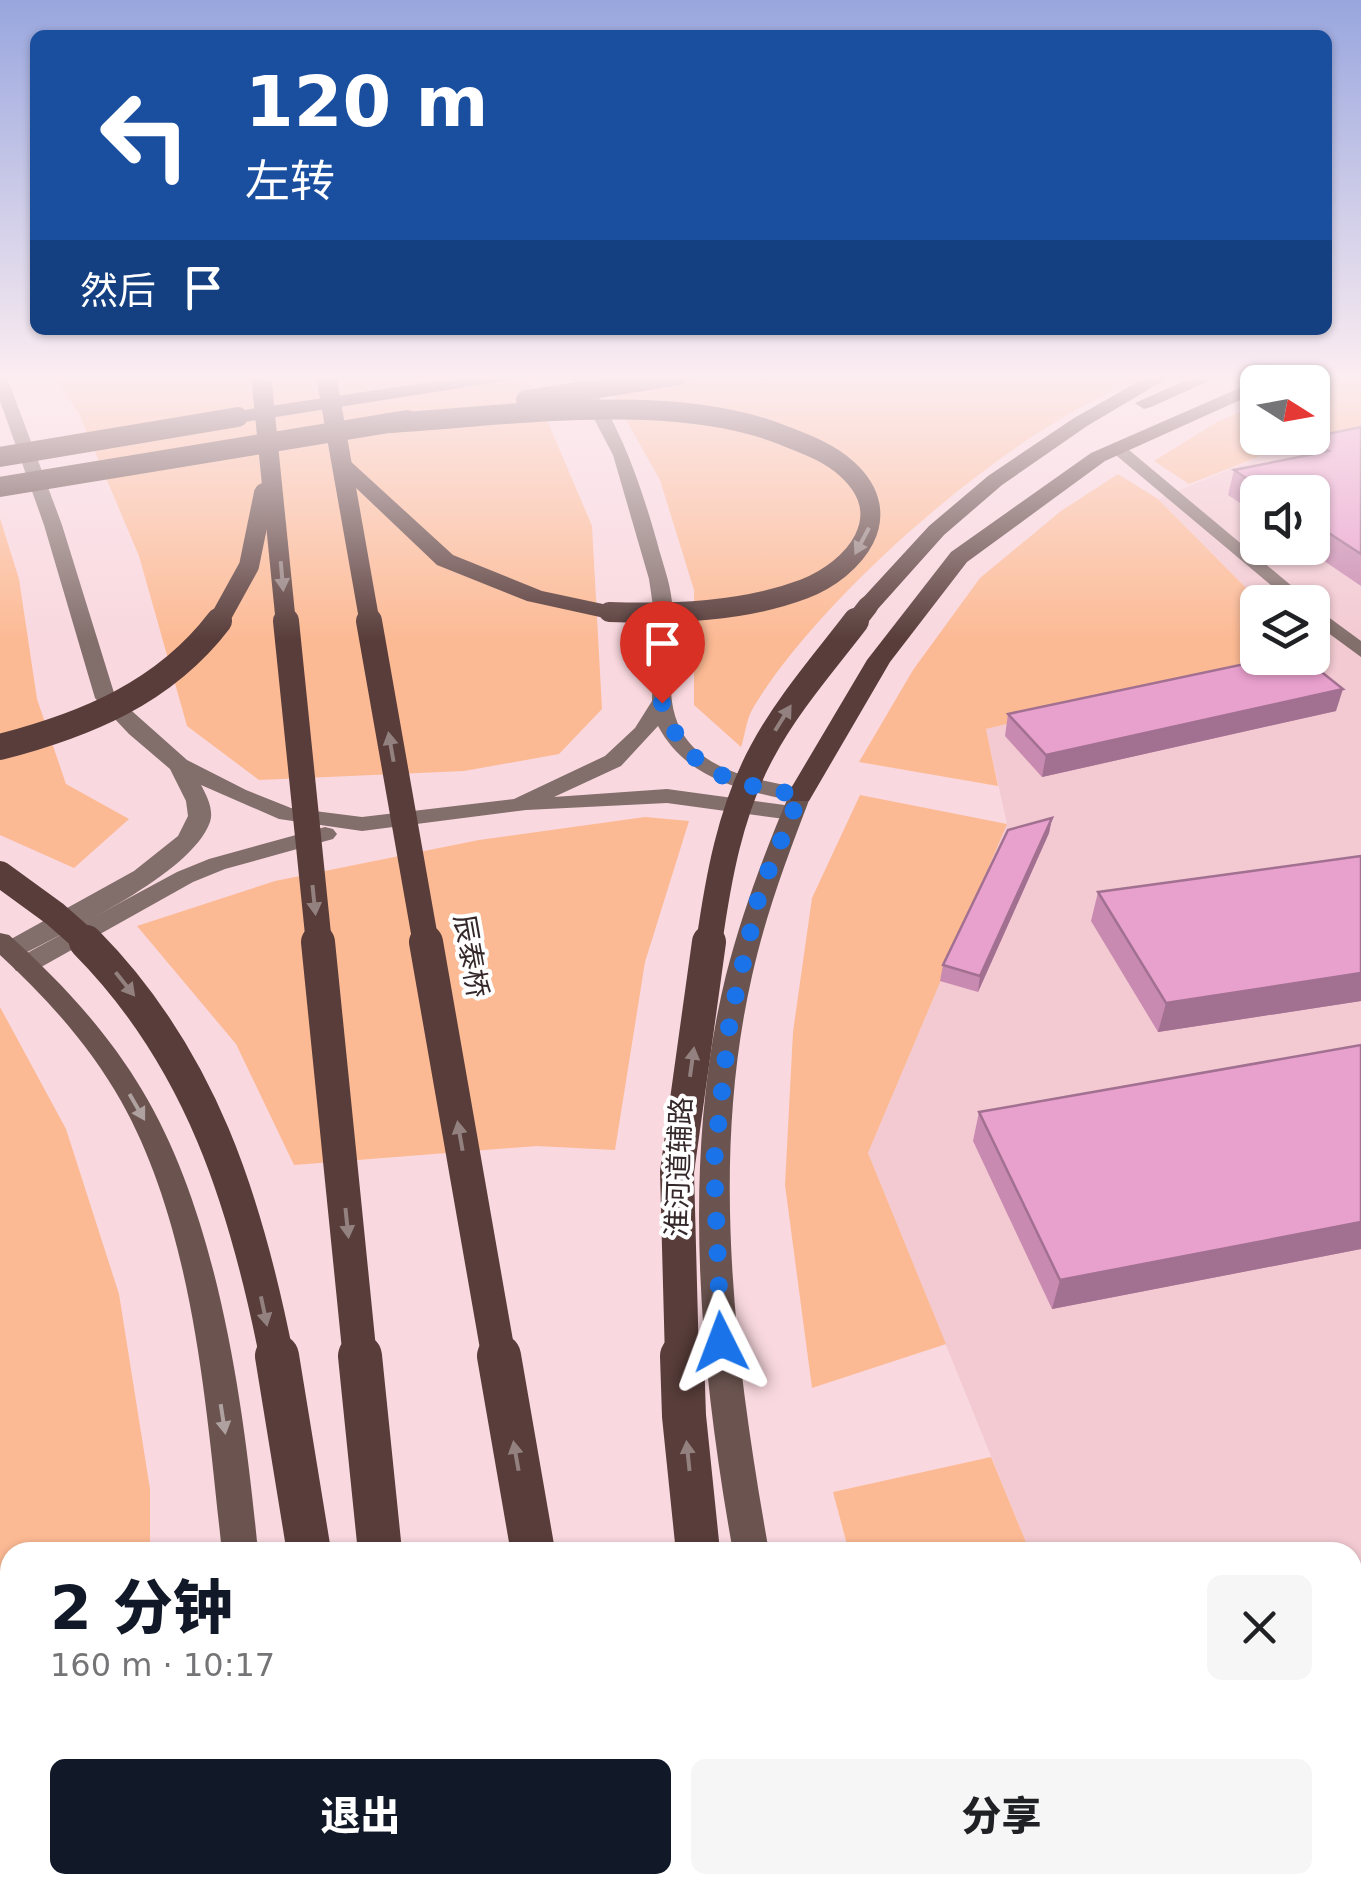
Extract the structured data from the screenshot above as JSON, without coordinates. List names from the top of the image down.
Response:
{
  "streets": {
    "highway": ["辰泰桥"],
    "main road": ["淮河道辅路"]
  },
  "north": "right",
  "page": {
    "turn": ["120 m", "左转"],
    "then": "然后",
    "heading": ["2 分钟", "160 m · 10:17"],
    "buttons": ["退出", "分享"]
  }
}
